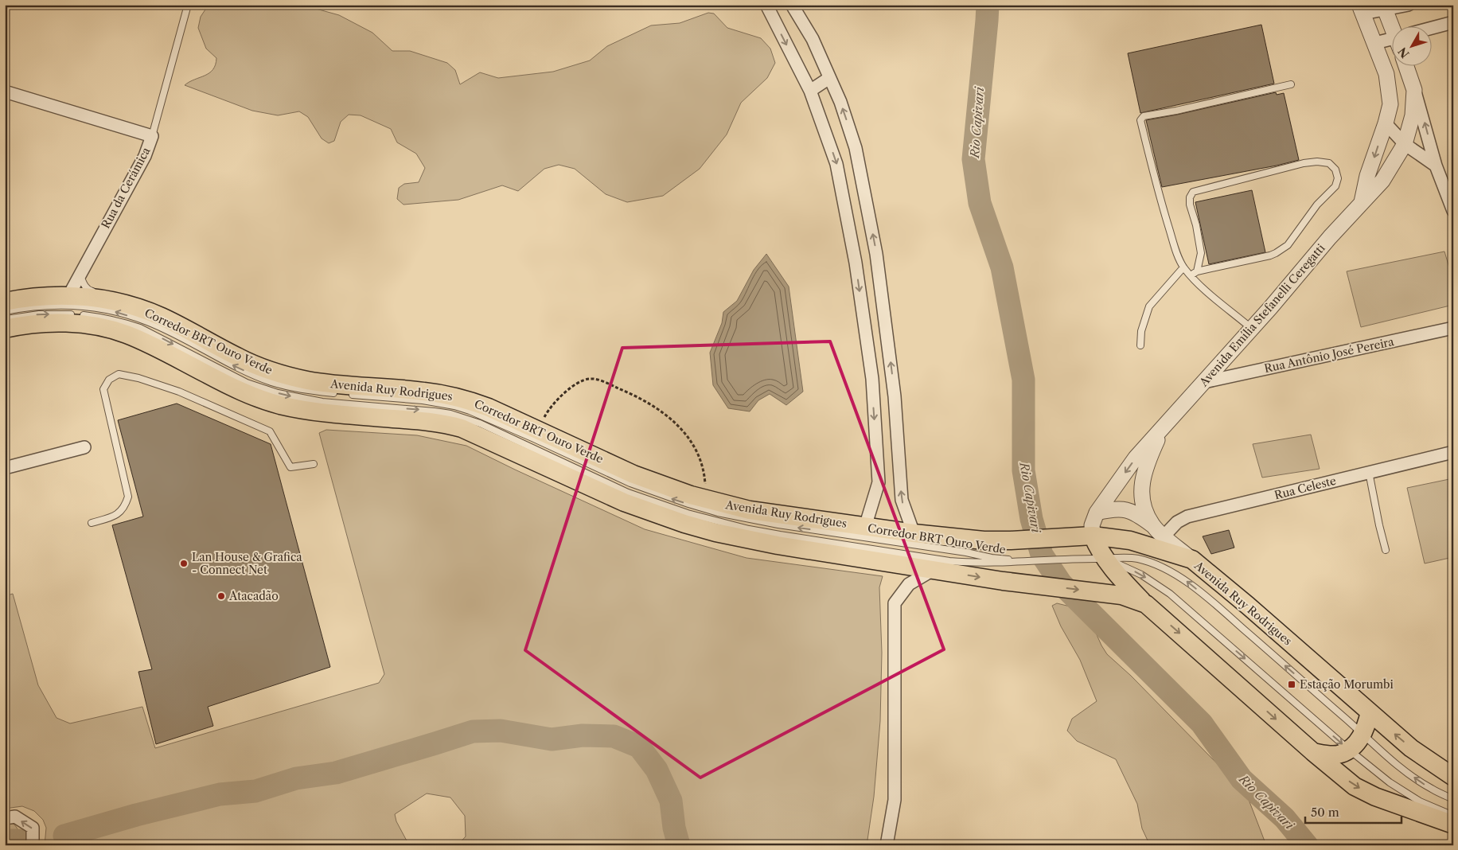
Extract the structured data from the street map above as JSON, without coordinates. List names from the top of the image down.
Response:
{
  "streets": {
    "main road": ["Avenida Ruy Rodrigues"],
    "street": [
      "Rua da Cerámica",
      "Avenida Emília Stefanelli Ceregatti",
      "Rua Antônio José Pereira",
      "Rua Celeste"
    ],
    "lane": ["Corredor BRT Ouro Verde"]
  },
  "crossings": [
    ["Rua da Cerámica", "Avenida Ruy Rodrigues"],
    ["Avenida Emília Stefanelli Ceregatti", "Rua Antônio José Pereira"],
    ["Avenida Emília Stefanelli Ceregatti", "Avenida Ruy Rodrigues"],
    ["Avenida Emília Stefanelli Ceregatti", "Rua Celeste"]
  ],
  "water": ["Rio Capivari"],
  "places": {
    "other": ["Lan House & Grafica - Connect Net", "Atacadão"],
    "transit": ["Estação Morumbi"]
  },
  "scale_bar": "50 m",
  "north": "bottom left"
}
